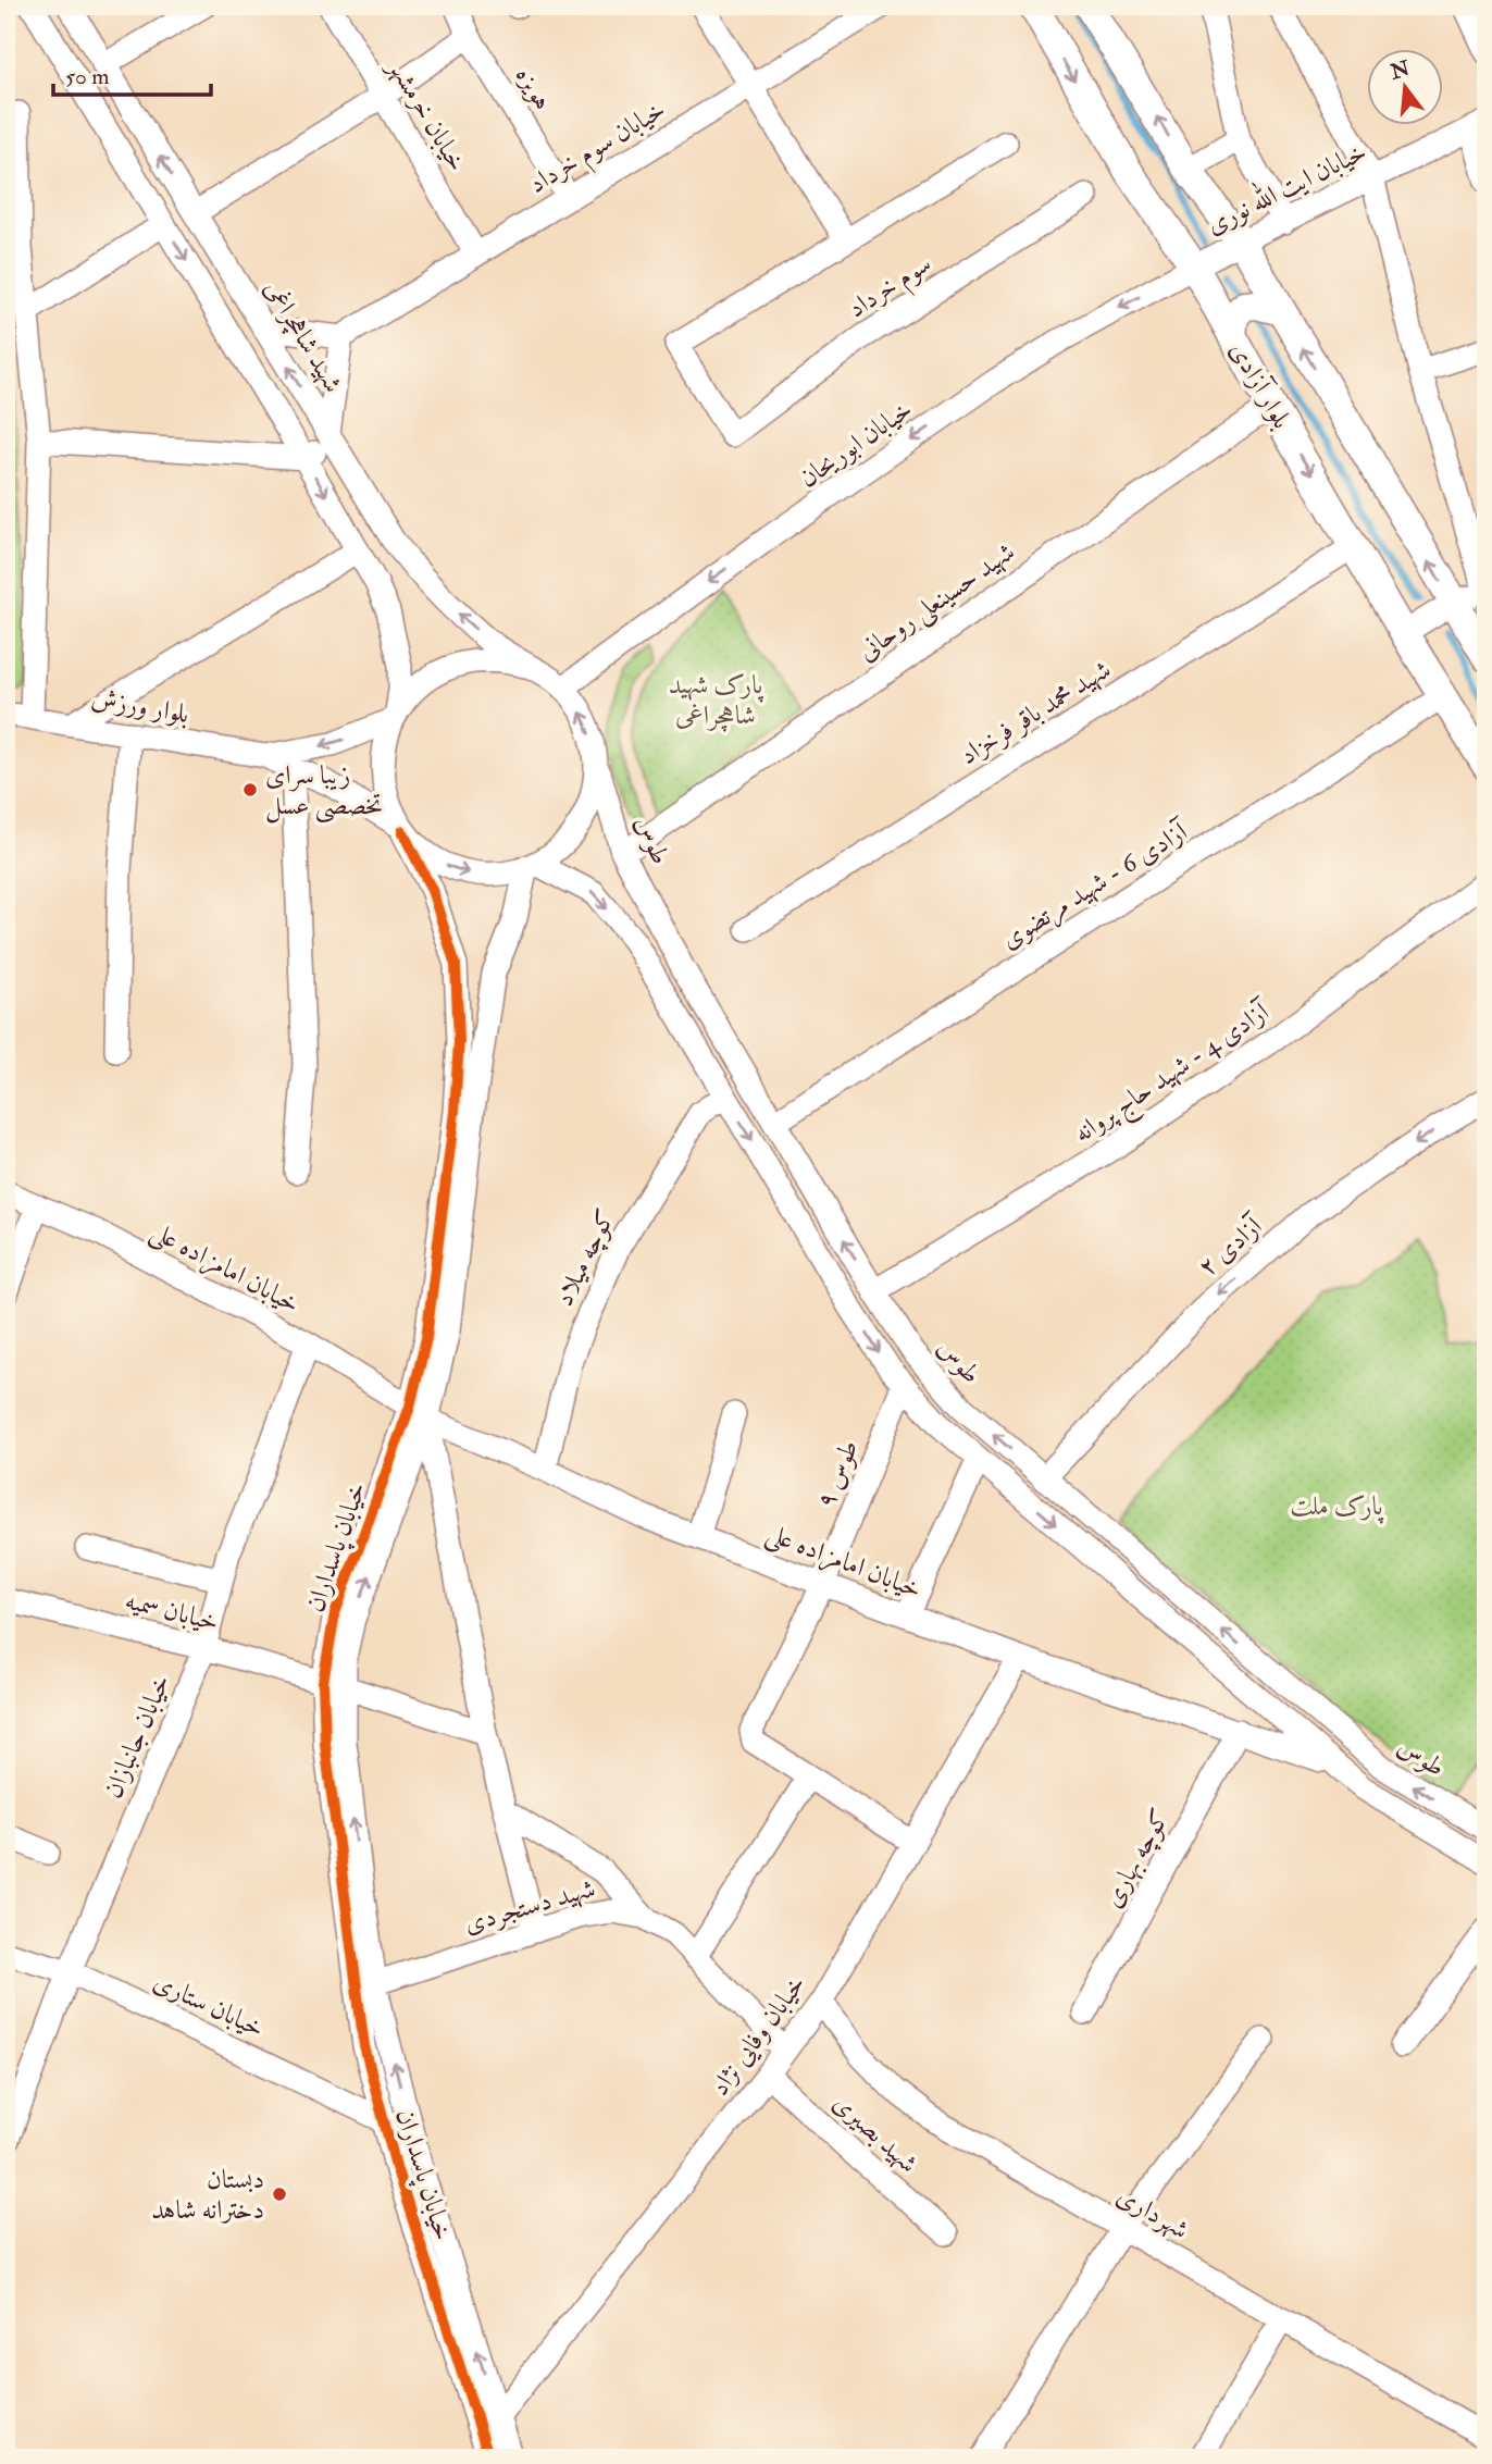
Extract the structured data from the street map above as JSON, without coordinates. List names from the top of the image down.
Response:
{
  "streets": {
    "main road": ["بلوار آزادی"],
    "street": [
      "هویزه",
      "خیابان خرمشهر",
      "خیابان سوم خرداد",
      "خیابان ایت الله نوری",
      "سوم خرداد",
      "شهید شاهچراغی",
      "خیابان ابوریحان",
      "شهید حسینعلی روحانی",
      "بلوار ورزش",
      "شهید محمد باقر فرخزاد",
      "طوس",
      "آزادی 6 - شهید مرتضوی",
      "آزادی 4 - شهید حاج پروانه",
      "آزادی ۲",
      "کوچه میلاد",
      "خیابان امامزاده علی",
      "طوس ۹",
      "خیابان پاسداران",
      "خیابان سمیه",
      "خیابان جانبازان",
      "کوچه بهاری",
      "شهید دستجردی",
      "خیابان ستاری",
      "خیابان وفایی نژاد",
      "شهید بصیری",
      "شهرداری"
    ]
  },
  "crossings": [
    ["هویزه", "خیابان سوم خرداد"],
    ["خیابان خرمشهر", "خیابان سوم خرداد"],
    ["خیابان ایت الله نوری", "بلوار آزادی"],
    ["خیابان ایت الله نوری", "خیابان ابوریحان"],
    ["شهید شاهچراغی", "خیابان ابوریحان"],
    ["شهید شاهچراغی", "طوس"],
    ["شهید شاهچراغی", "خیابان پاسداران"],
    ["بلوار آزادی", "خیابان ابوریحان"],
    ["بلوار آزادی", "شهید حسینعلی روحانی"],
    ["بلوار آزادی", "شهید محمد باقر فرخزاد"],
    ["بلوار آزادی", "آزادی 6 - شهید مرتضوی"],
    ["خیابان ابوریحان", "طوس"],
    ["خیابان ابوریحان", "خیابان پاسداران"],
    ["طوس", "آزادی 6 - شهید مرتضوی"],
    ["طوس", "آزادی 4 - شهید حاج پروانه"],
    ["طوس", "آزادی ۲"],
    ["طوس", "خیابان پاسداران"],
    ["کوچه میلاد", "خیابان امامزاده علی"],
    ["خیابان امامزاده علی", "طوس ۹"],
    ["خیابان امامزاده علی", "خیابان پاسداران"],
    ["خیابان امامزاده علی", "خیابان جانبازان"],
    ["خیابان امامزاده علی", "کوچه بهاری"],
    ["خیابان امامزاده علی", "خیابان وفایی نژاد"],
    ["طوس ۹", "خیابان وفایی نژاد"],
    ["خیابان پاسداران", "خیابان سمیه"],
    ["خیابان پاسداران", "شهید دستجردی"],
    ["خیابان پاسداران", "خیابان ستاری"],
    ["خیابان پاسداران", "خیابان وفایی نژاد"],
    ["خیابان سمیه", "خیابان جانبازان"],
    ["خیابان جانبازان", "خیابان ستاری"],
    ["شهید دستجردی", "خیابان وفایی نژاد"],
    ["خیابان وفایی نژاد", "شهید بصیری"],
    ["خیابان وفایی نژاد", "شهرداری"]
  ],
  "one_way": ["خیابان ابوریحان", "آزادی ۲"],
  "parks": ["پارک شهید شاهچراغی", "پارک ملت"],
  "places": ["زیبا سرای تخصصی عسل", "دبستان دخترانه شاهد"],
  "scale_bar": "50 m",
  "north": "top"
}
